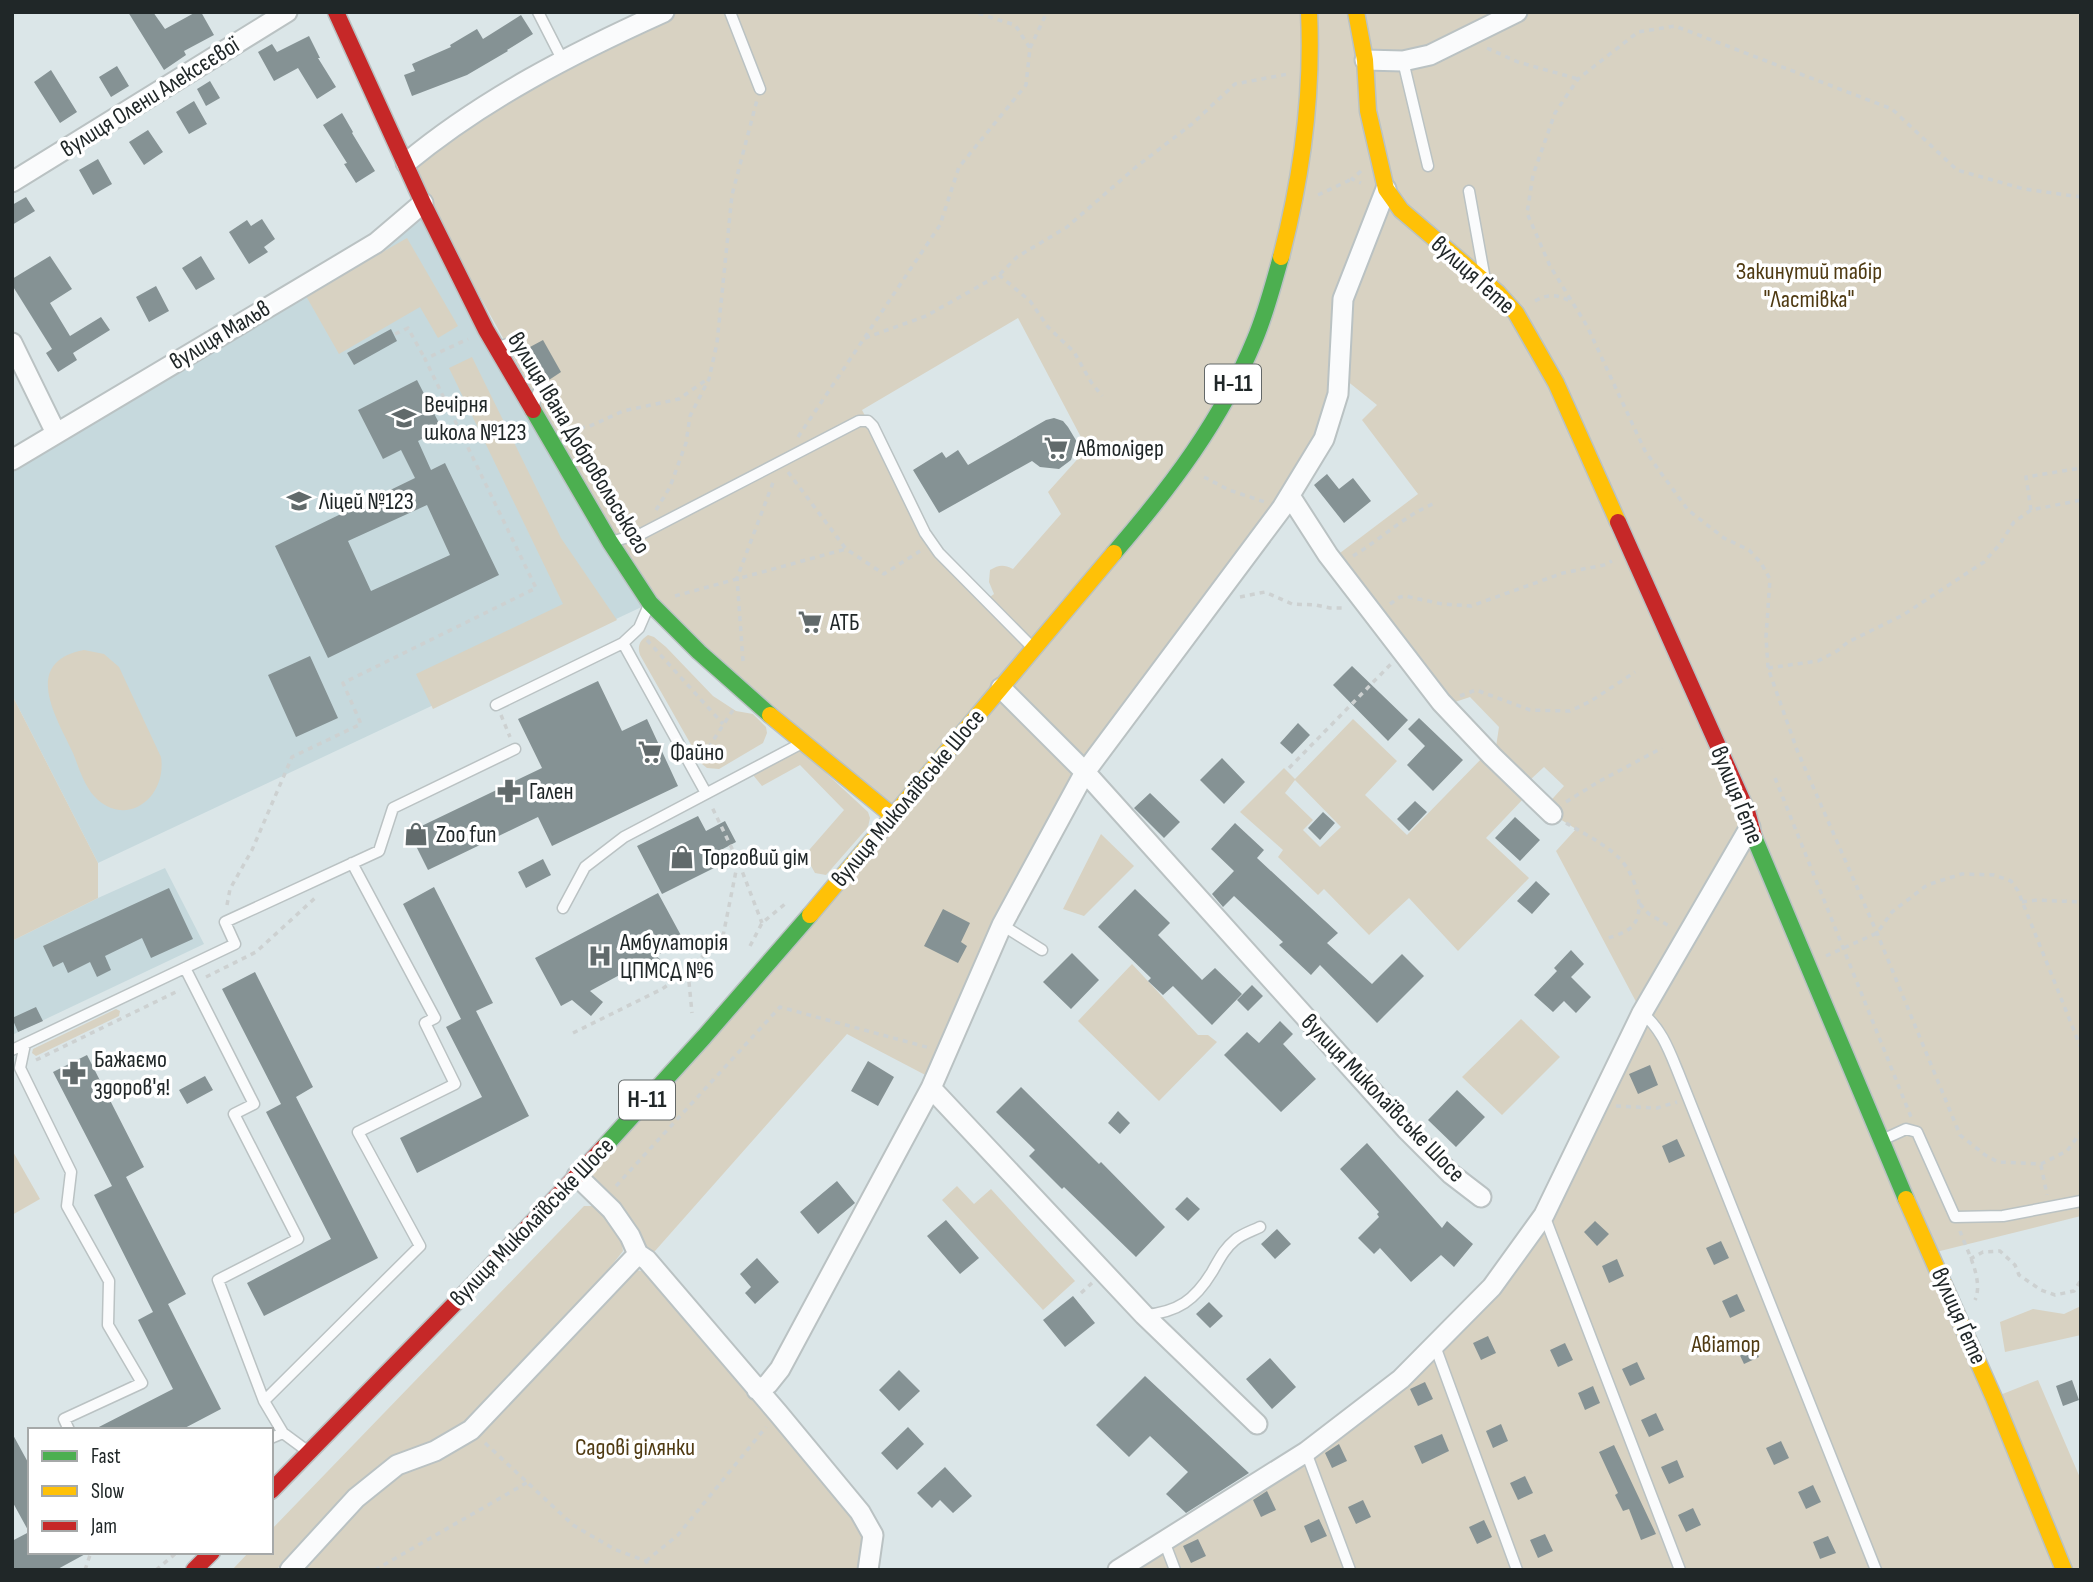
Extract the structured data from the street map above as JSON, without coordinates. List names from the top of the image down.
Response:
{
  "streets": {
    "street": [
      "вулиця Олени Алексєєвої",
      "вулиця Ґете",
      "вулиця Мальв",
      "Н-11",
      "вулиця Івана Добровольського",
      "вулиця Миколаївське Шосе"
    ]
  },
  "crossings": [
    ["вулиця Мальв", "вулиця Івана Добровольського"],
    ["вулиця Івана Добровольського", "вулиця Миколаївське Шосе"]
  ],
  "parks": ["Закинутий табір \"Ластівка\"", "Авіатор", "Садові ділянки"],
  "places": {
    "school or university": ["Вечірня школа №123", "Ліцей №123"],
    "supermarket": ["Автолідер", "АТБ", "Файно"],
    "pharmacy": ["Гален", "Бажаємо здоров'я!"],
    "shop": ["Zoo fun", "Торговий дім"],
    "hospital": ["Амбулаторія ЦПМСД №6"]
  },
  "legend": ["Fast", "Slow", "Jam"]
}
